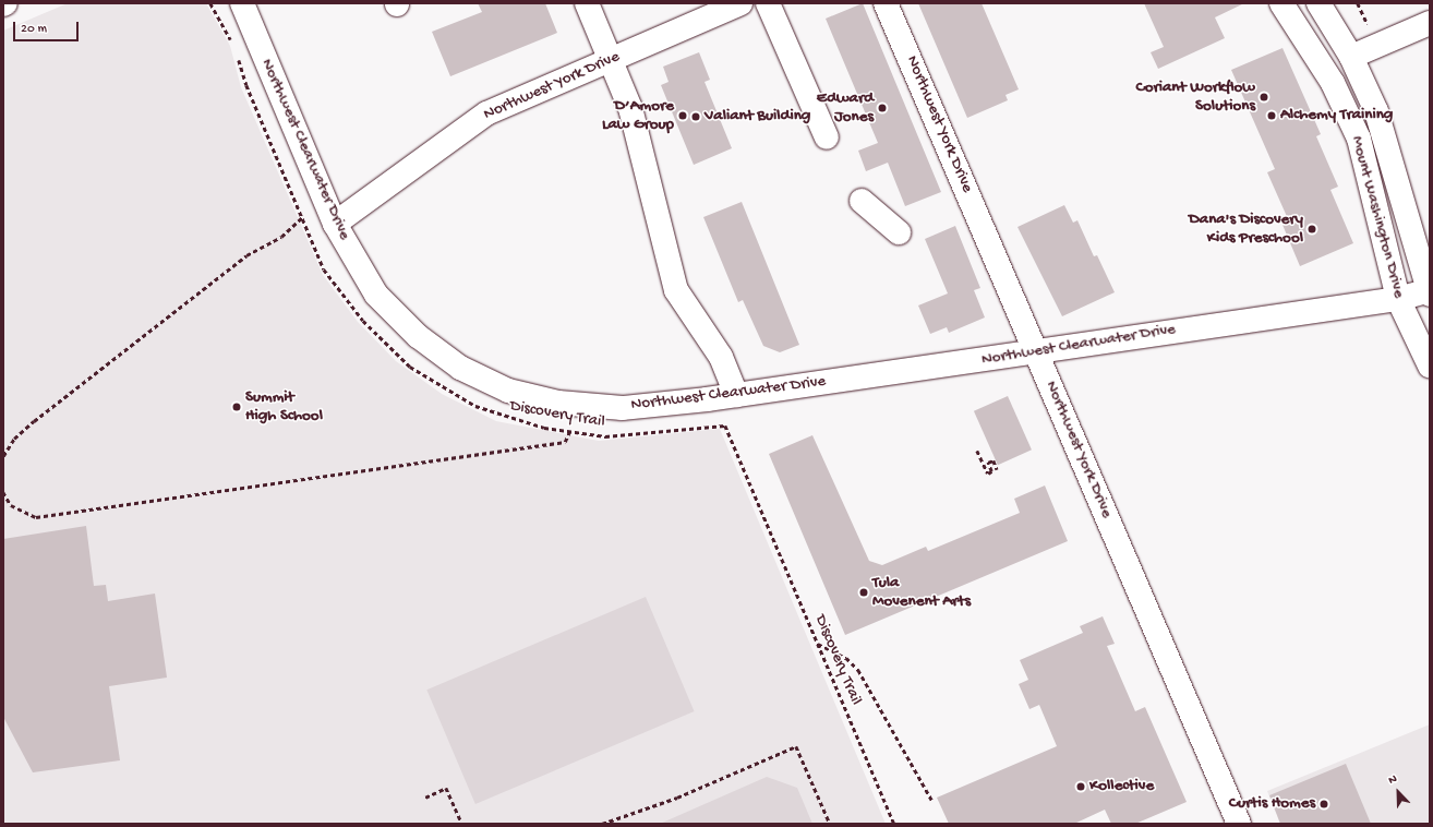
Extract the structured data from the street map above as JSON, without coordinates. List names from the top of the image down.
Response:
{
  "streets": {
    "street": ["Northwest York Drive", "Northwest Clearwater Drive", "Mount Washington Drive"],
    "path": ["Discovery Trail"]
  },
  "crossings": [
    ["Northwest York Drive", "Northwest Clearwater Drive"],
    ["Northwest Clearwater Drive", "Mount Washington Drive"]
  ],
  "places": [
    "Coriant Workflow Solutions",
    "Edward Jones",
    "D’Amore Law Group",
    "Alchemy Training",
    "Valiant Building",
    "Dana's Discovery Kids Preschool",
    "Summit High School",
    "Tula Movenent Arts",
    "Kollective",
    "Curtis Homes"
  ],
  "scale_bar": "20 m",
  "north": "top left"
}
